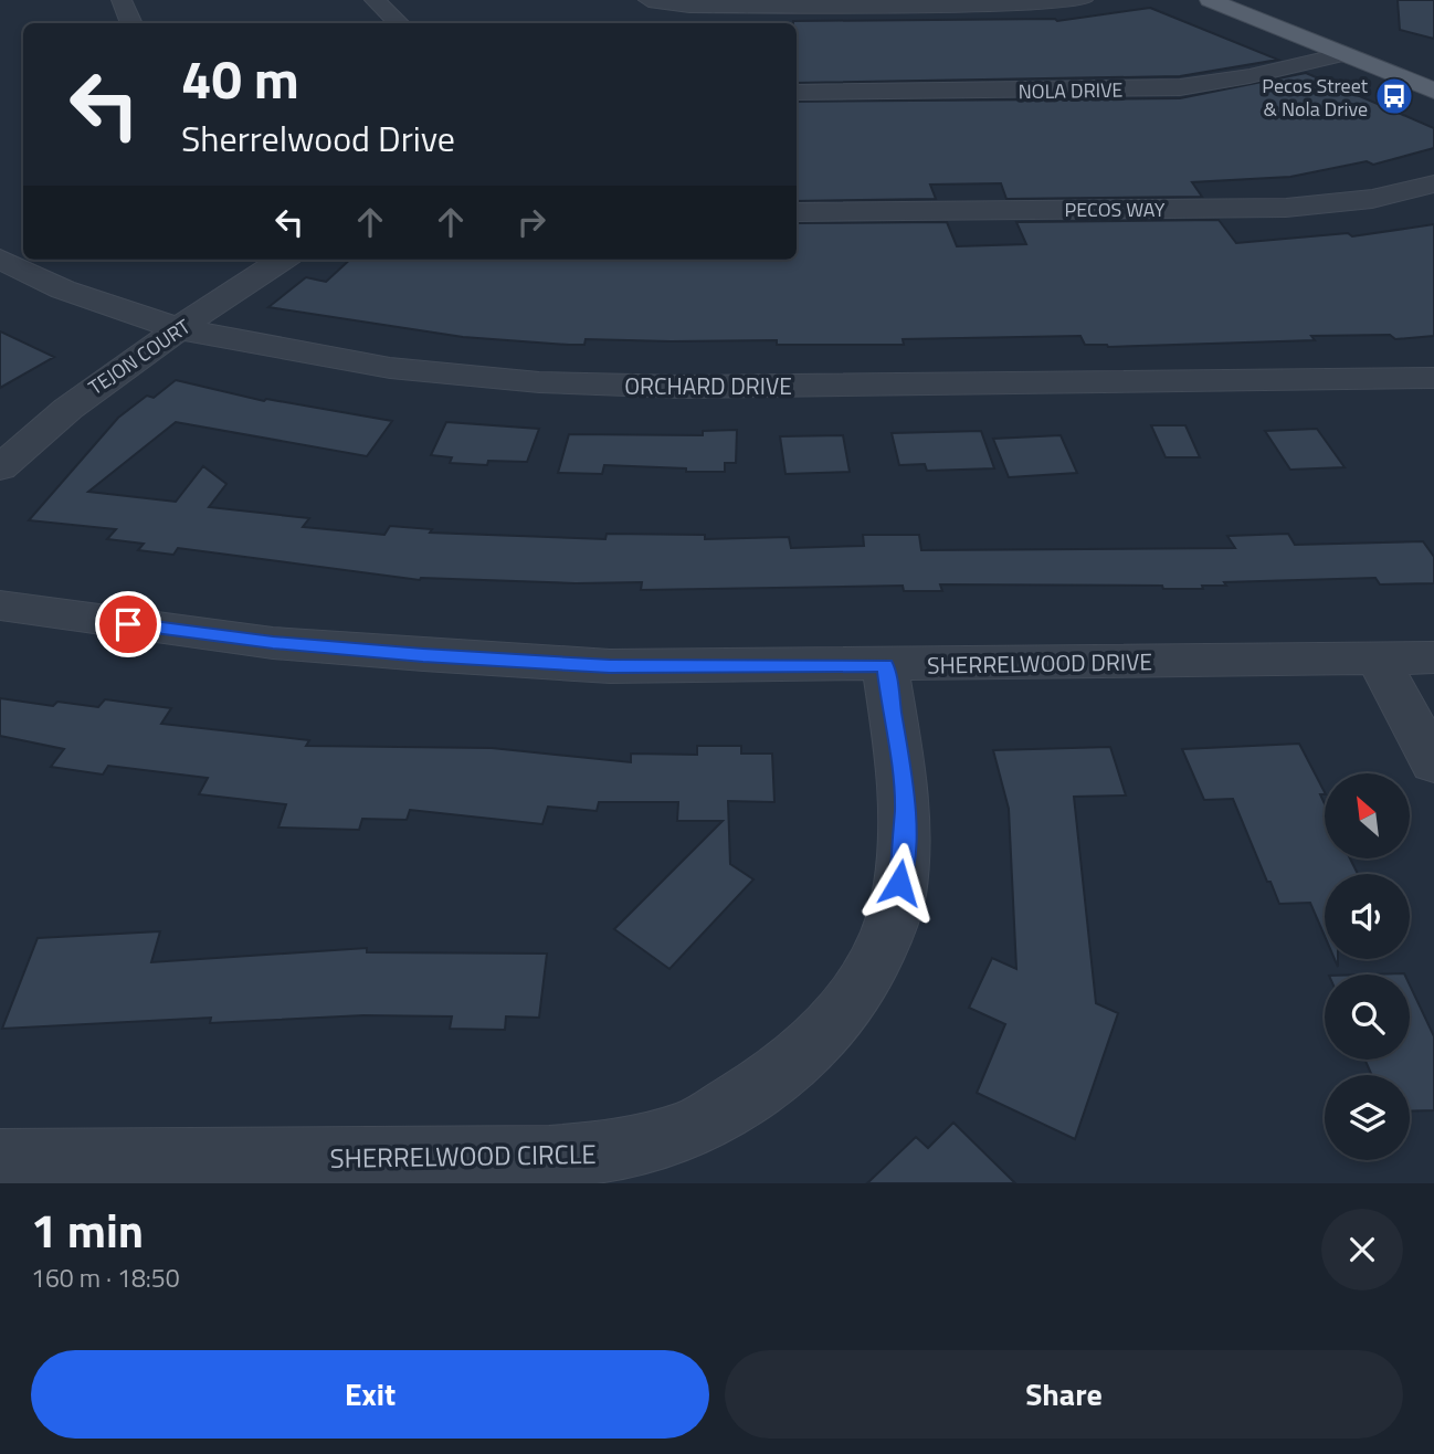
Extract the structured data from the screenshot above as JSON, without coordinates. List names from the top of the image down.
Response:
{
  "streets": {
    "street": [
      "NOLA DRIVE",
      "PECOS WAY",
      "TEJON COURT",
      "ORCHARD DRIVE",
      "SHERRELWOOD DRIVE",
      "SHERRELWOOD CIRCLE"
    ]
  },
  "crossings": [
    ["TEJON COURT", "ORCHARD DRIVE"],
    ["SHERRELWOOD DRIVE", "SHERRELWOOD CIRCLE"]
  ],
  "places": {
    "bus stop": ["Pecos Street & Nola Drive"]
  },
  "north": "top left",
  "page": {
    "turn": ["40 m", "Sherrelwood Drive"],
    "heading": ["1 min", "160 m · 18:50"],
    "buttons": ["Exit", "Share"]
  }
}
